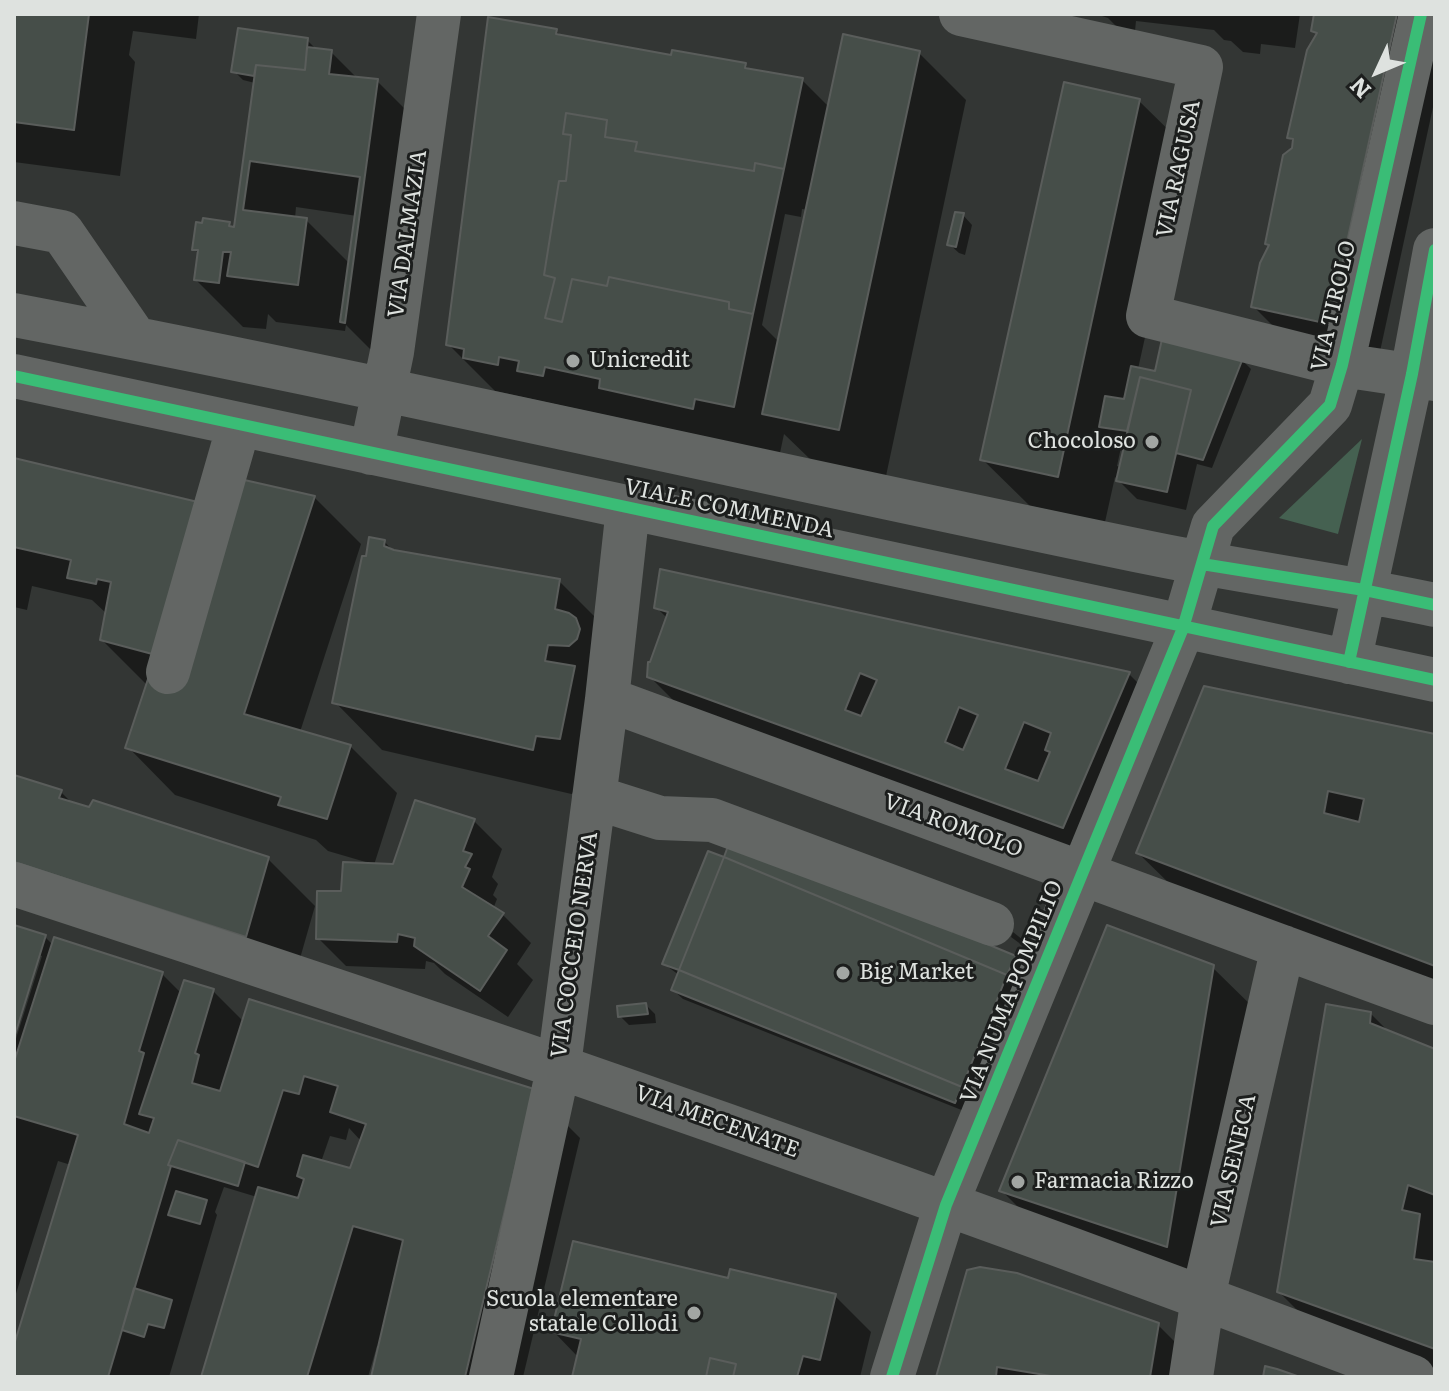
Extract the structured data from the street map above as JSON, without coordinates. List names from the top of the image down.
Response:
{
  "streets": {
    "street": [
      "VIA RAGUSA",
      "VIA DALMAZIA",
      "VIA TIROLO",
      "VIALE COMMENDA",
      "VIA ROMOLO",
      "VIA COCCEIO NERVA",
      "VIA NUMA POMPILIO",
      "VIA MECENATE",
      "VIA SENECA"
    ]
  },
  "crossings": [
    ["VIA RAGUSA", "VIA TIROLO"],
    ["VIA DALMAZIA", "VIALE COMMENDA"],
    ["VIA TIROLO", "VIALE COMMENDA"],
    ["VIA TIROLO", "VIA NUMA POMPILIO"],
    ["VIALE COMMENDA", "VIA COCCEIO NERVA"],
    ["VIALE COMMENDA", "VIA NUMA POMPILIO"],
    ["VIA ROMOLO", "VIA COCCEIO NERVA"],
    ["VIA ROMOLO", "VIA NUMA POMPILIO"],
    ["VIA ROMOLO", "VIA SENECA"],
    ["VIA COCCEIO NERVA", "VIA MECENATE"],
    ["VIA NUMA POMPILIO", "VIA MECENATE"],
    ["VIA MECENATE", "VIA SENECA"]
  ],
  "places": [
    "Unicredit",
    "Chocoloso",
    "Big Market",
    "Farmacia Rizzo",
    "Scuola elementare statale Collodi"
  ],
  "north": "bottom left"
}
